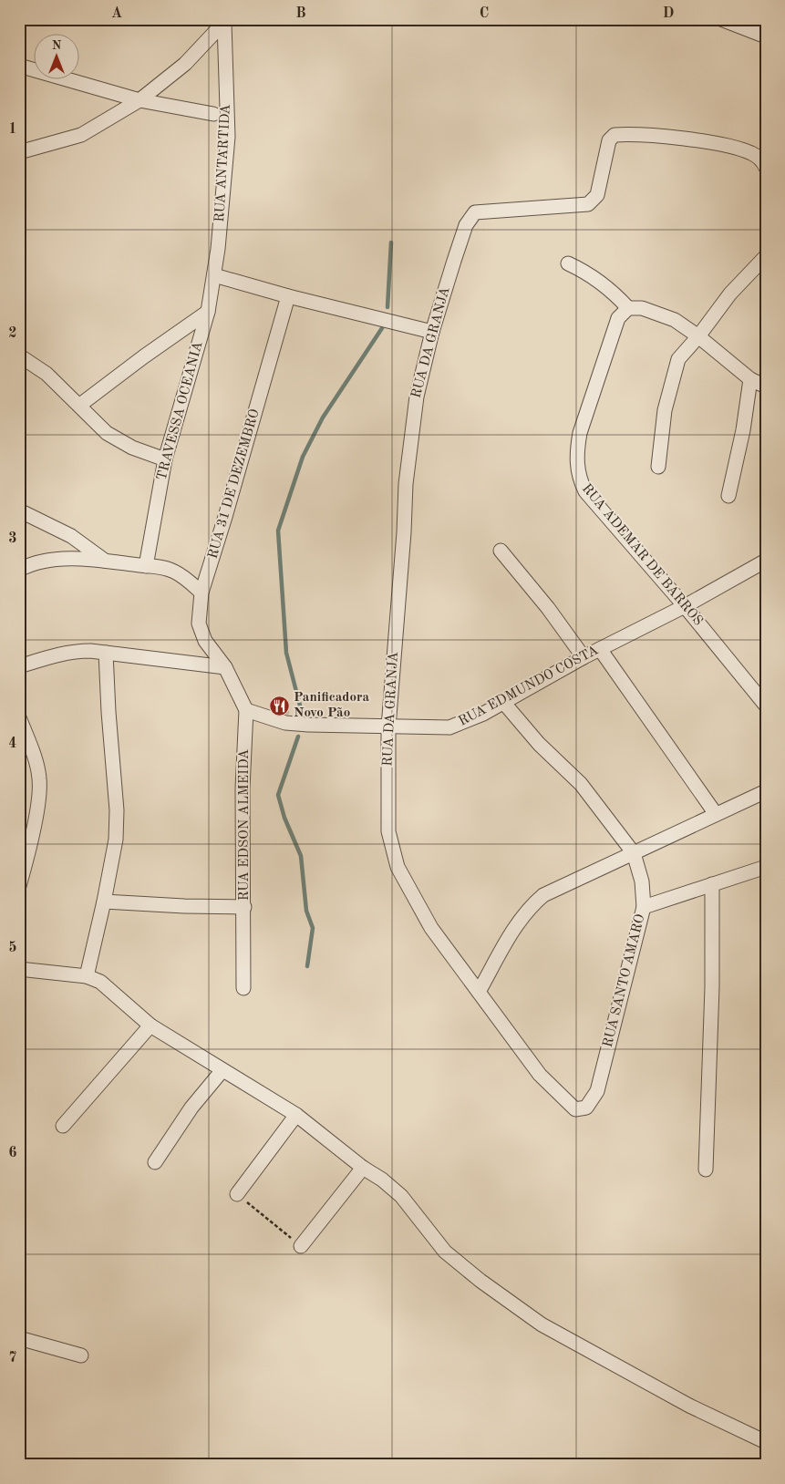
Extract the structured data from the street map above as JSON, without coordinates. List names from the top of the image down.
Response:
{
  "streets": {
    "street": [
      "RUA ANTARTIDA",
      "RUA DA GRANJA",
      "TRAVESSA OCEANIA",
      "RUA 31 DE DEZEMBRO",
      "RUA ADEMAR DE BARROS",
      "RUA EDMUNDO COSTA",
      "RUA EDSON ALMEIDA",
      "RUA SANTO AMARO"
    ]
  },
  "crossings": [
    ["RUA ANTARTIDA", "TRAVESSA OCEANIA"],
    ["RUA DA GRANJA", "RUA EDMUNDO COSTA"],
    ["RUA DA GRANJA", "RUA SANTO AMARO"],
    ["RUA 31 DE DEZEMBRO", "RUA EDSON ALMEIDA"],
    ["RUA ADEMAR DE BARROS", "RUA EDMUNDO COSTA"],
    ["RUA EDMUNDO COSTA", "RUA EDSON ALMEIDA"],
    ["RUA EDMUNDO COSTA", "RUA SANTO AMARO"]
  ],
  "places": {
    "restaurant": ["Panificadora Novo Pão"]
  },
  "north": "top",
  "grid": {
    "columns": [
      "A",
      "B",
      "C",
      "D"
    ],
    "rows": [
      "1",
      "2",
      "3",
      "4",
      "5",
      "6",
      "7"
    ]
  }
}
